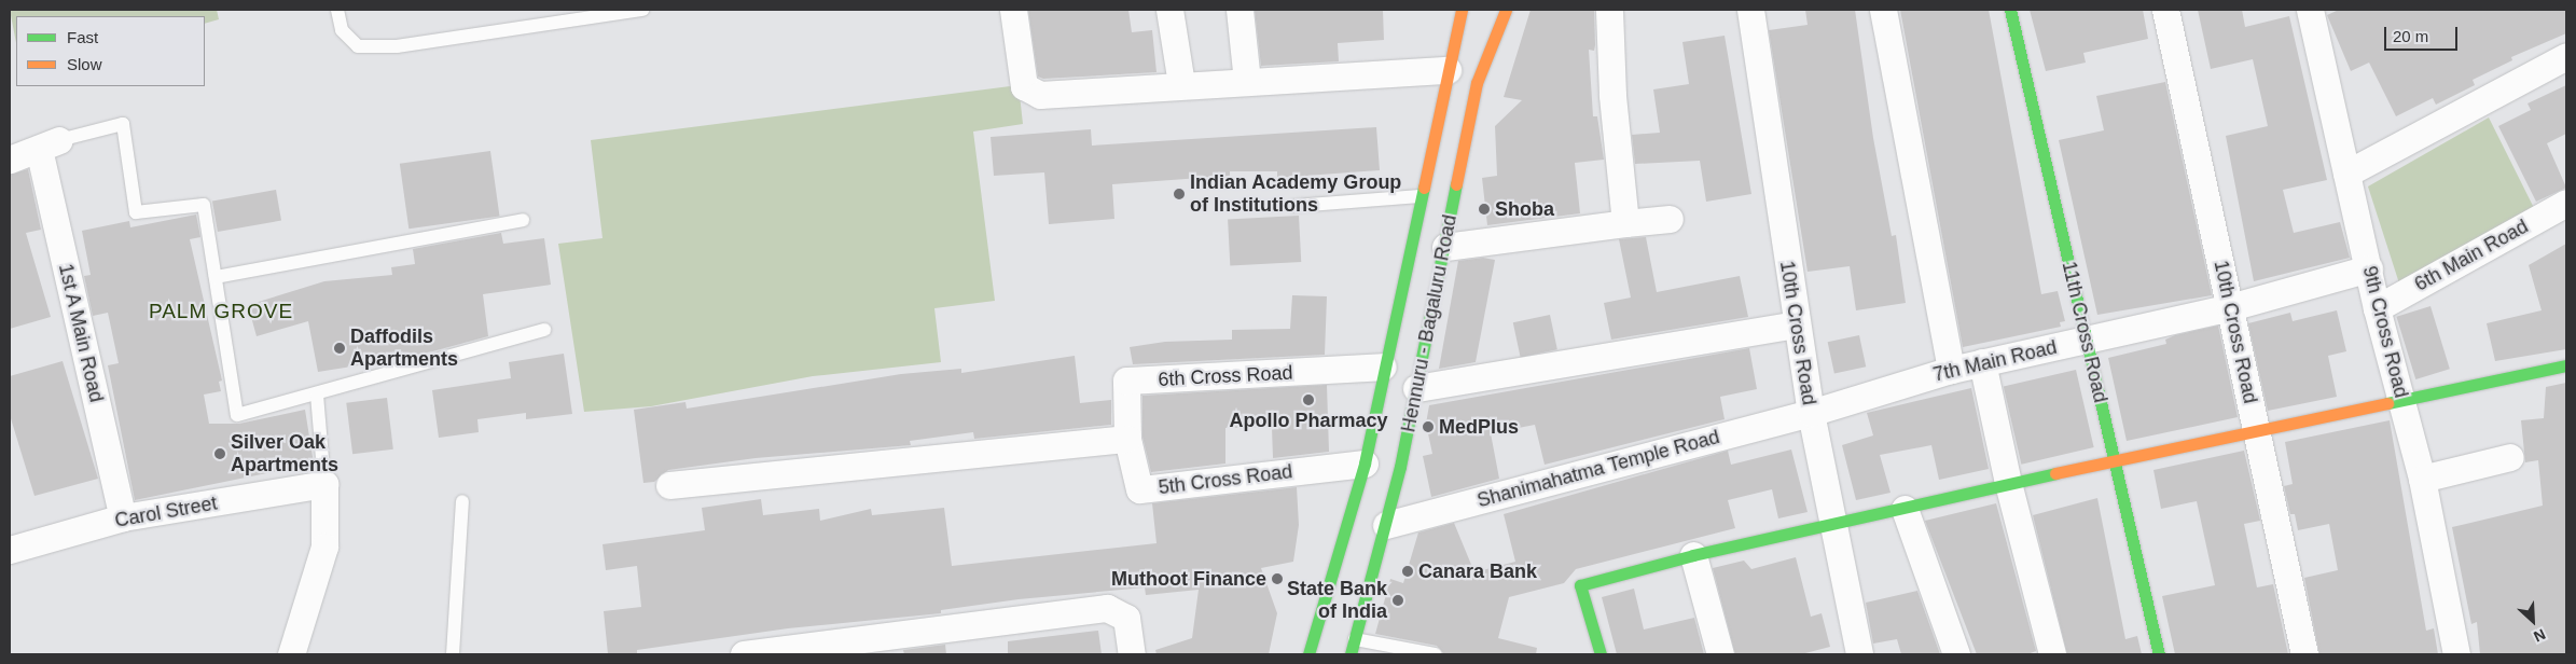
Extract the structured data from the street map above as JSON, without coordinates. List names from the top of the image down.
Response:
{
  "streets": {
    "street": [
      "6th Main Road",
      "Hennuru - Bagaluru Road",
      "11th Cross Road",
      "10th Cross Road",
      "9th Cross Road",
      "1st A Main Road",
      "7th Main Road",
      "6th Cross Road",
      "Shanimahatma Temple Road",
      "5th Cross Road",
      "Carol Street"
    ]
  },
  "crossings": [
    ["6th Main Road", "9th Cross Road"],
    ["Hennuru - Bagaluru Road", "6th Cross Road"],
    ["Hennuru - Bagaluru Road", "Shanimahatma Temple Road"],
    ["Hennuru - Bagaluru Road", "5th Cross Road"],
    ["11th Cross Road", "7th Main Road"],
    ["10th Cross Road", "7th Main Road"],
    ["10th Cross Road", "Shanimahatma Temple Road"],
    ["9th Cross Road", "7th Main Road"],
    ["1st A Main Road", "Carol Street"],
    ["7th Main Road", "Shanimahatma Temple Road"],
    ["6th Cross Road", "5th Cross Road"]
  ],
  "districts": ["PALM GROVE"],
  "places": [
    "Indian Academy Group of Institutions",
    "Shoba",
    "Daffodils Apartments",
    "Apollo Pharmacy",
    "MedPlus",
    "Silver Oak Apartments",
    "Canara Bank",
    "Muthoot Finance",
    "State Bank of India"
  ],
  "legend": ["Fast", "Slow"],
  "scale_bar": "20 m",
  "north": "bottom right"
}
